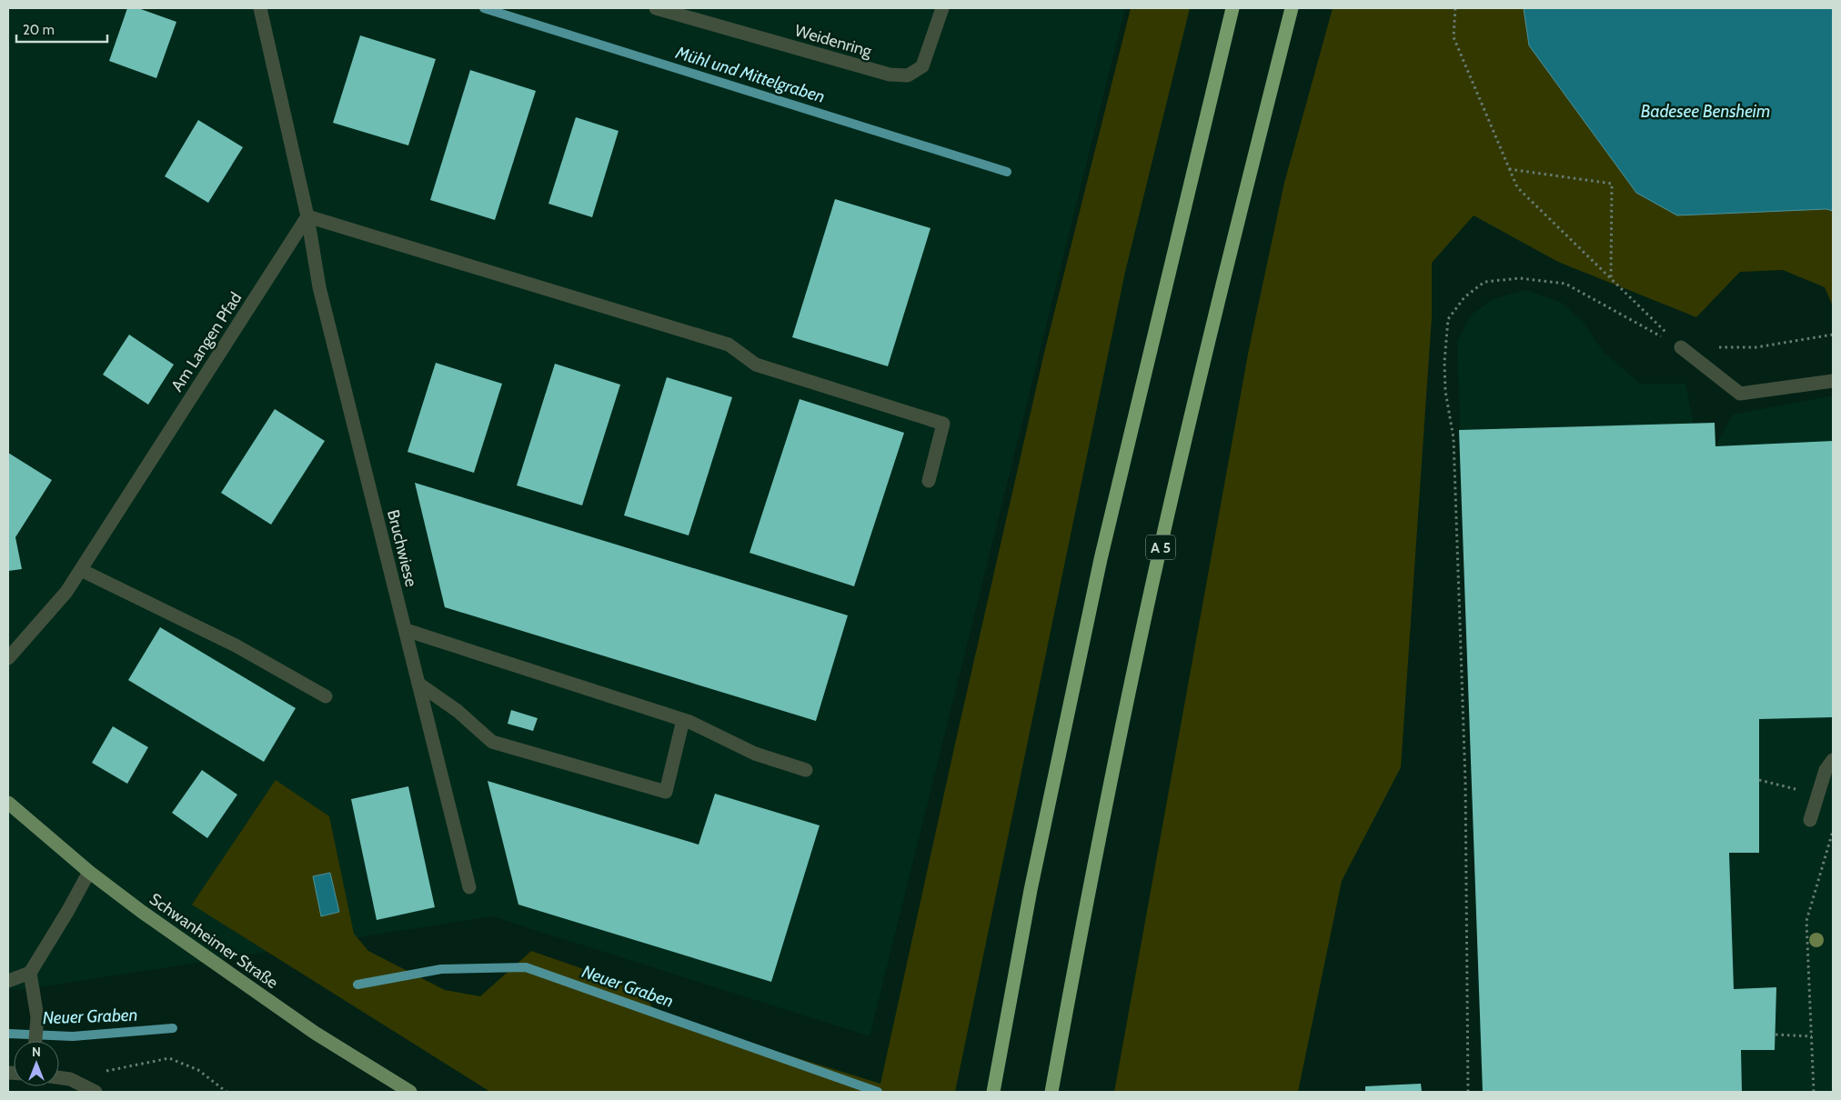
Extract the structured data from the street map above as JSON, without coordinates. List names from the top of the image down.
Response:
{
  "streets": {
    "highway": ["A 5"],
    "main road": ["Schwanheimer Straße"],
    "street": ["Weidenring", "Am Langen Pfad", "Bruchwiese"]
  },
  "crossings": [
    ["Am Langen Pfad", "Bruchwiese"]
  ],
  "water": ["Mühl und Mittelgraben", "Badesee Bensheim", "Neuer Graben"],
  "scale_bar": "20 m",
  "north": "top"
}
